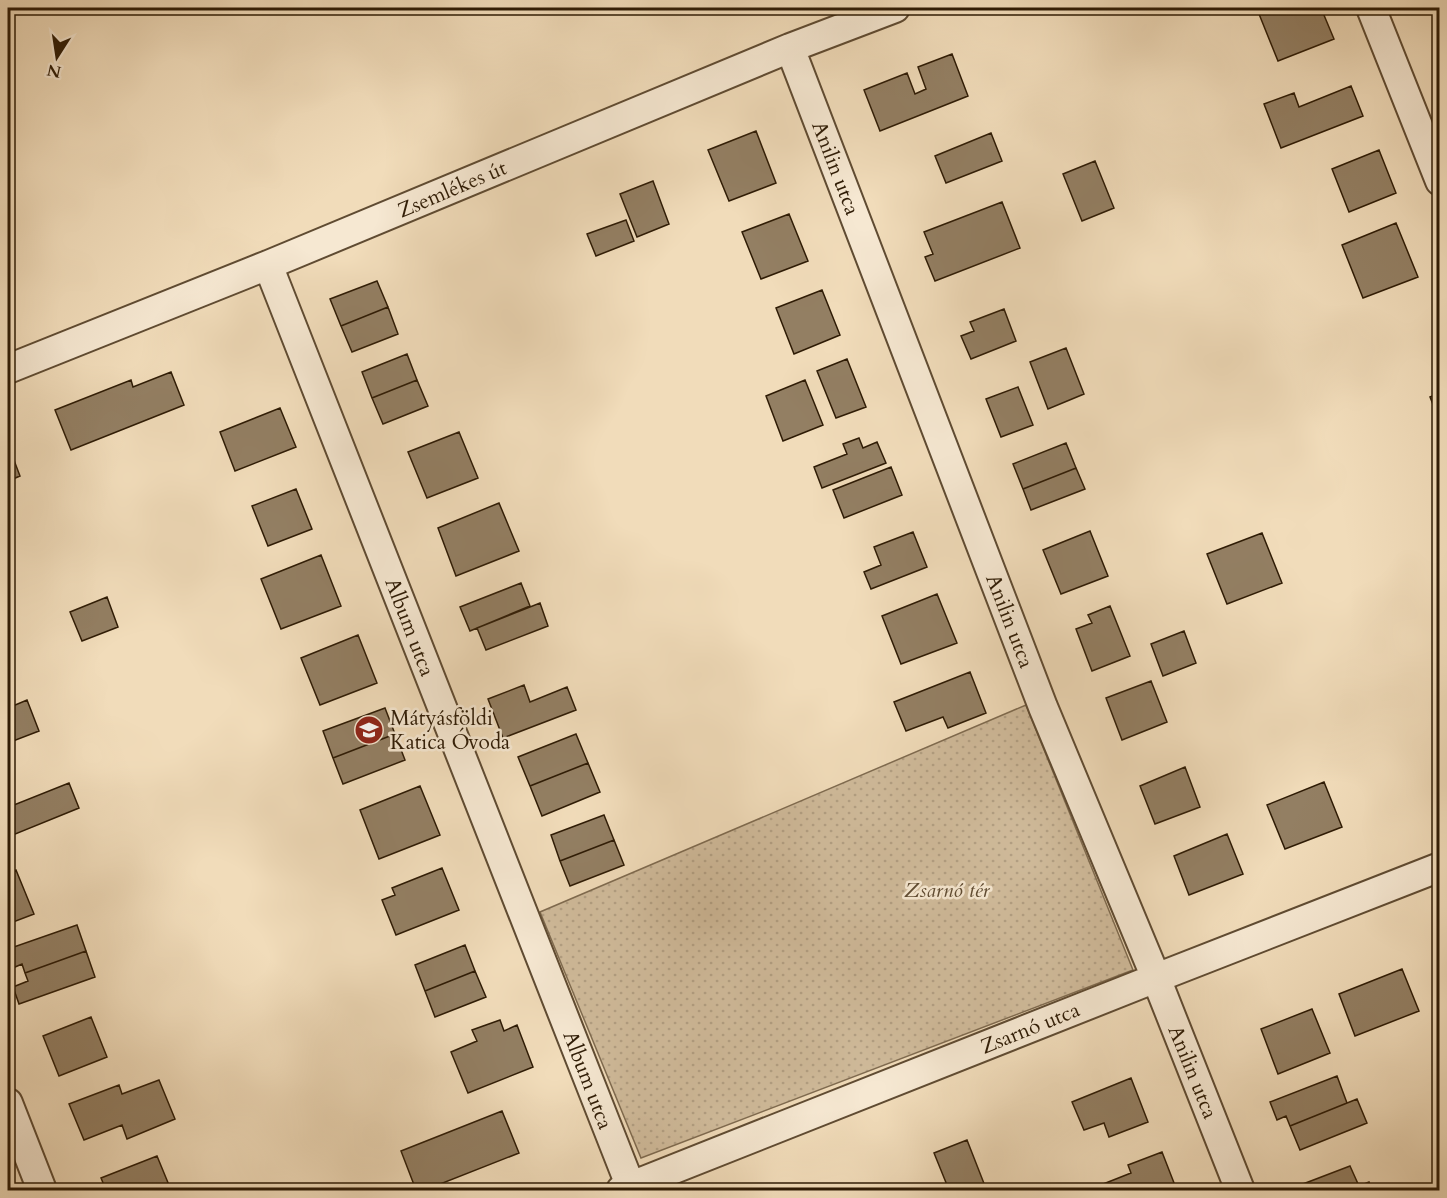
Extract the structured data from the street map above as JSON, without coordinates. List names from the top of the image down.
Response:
{
  "streets": {
    "street": [
      "Anilin utca",
      "Zsemlékes út",
      "Album utca",
      "Zsarnó utca"
    ]
  },
  "crossings": [
    ["Anilin utca", "Zsemlékes út"],
    ["Anilin utca", "Zsarnó utca"],
    ["Zsemlékes út", "Album utca"],
    ["Album utca", "Zsarnó utca"]
  ],
  "parks": ["Zsarnó tér"],
  "places": {
    "school or university": ["Mátyásföldi Katica Óvoda"]
  },
  "north": "bottom"
}
